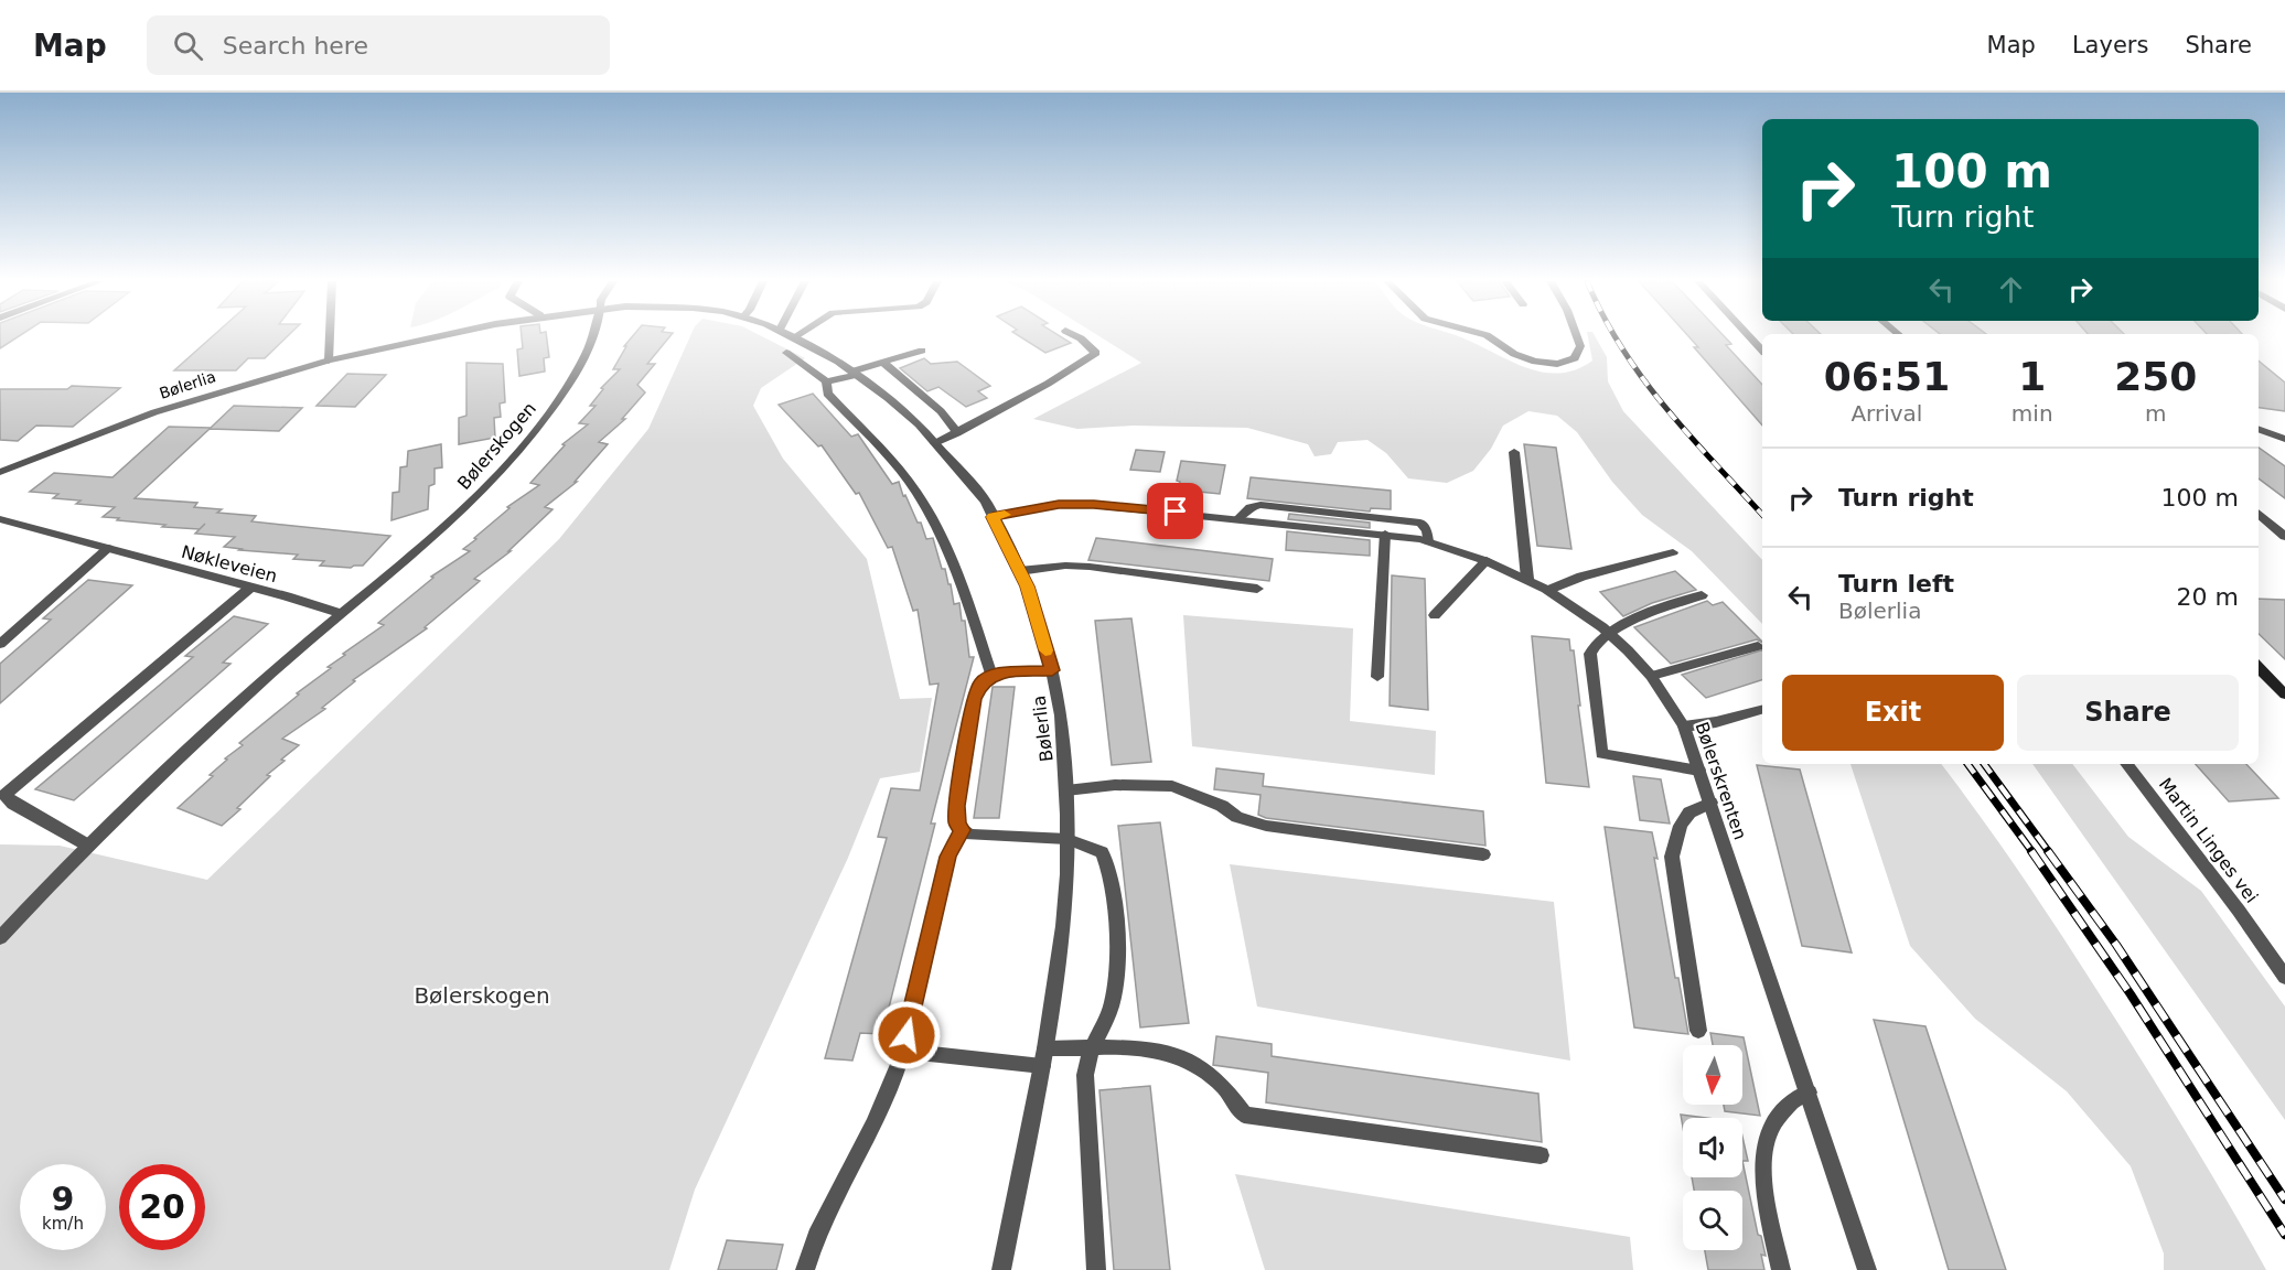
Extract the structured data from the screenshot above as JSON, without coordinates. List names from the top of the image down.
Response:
{
  "streets": {
    "street": [
      "Bølerlia",
      "Bølerskogen",
      "Nøkleveien",
      "Bølerskrenten",
      "Martin Linges vei"
    ]
  },
  "crossings": [
    ["Bølerlia", "Bølerskrenten"],
    ["Bølerskogen", "Nøkleveien"]
  ],
  "parks": ["Bølerskogen"],
  "north": "bottom",
  "page": {
    "header": "Map",
    "search": "Search here",
    "nav": ["Map", "Layers", "Share"],
    "turn": ["100 m", "Turn right"],
    "eta": [
      "06:51",
      "Arrival",
      "1",
      "min",
      "250",
      "m"
    ],
    "list": [
      {
        "name": "Turn right",
        "value": "100 m"
      },
      {
        "name": "Turn left",
        "note": "Bølerlia",
        "value": "20 m"
      }
    ],
    "buttons": ["Exit", "Share"],
    "speed": "9 km/h",
    "limit": "20"
  }
}
